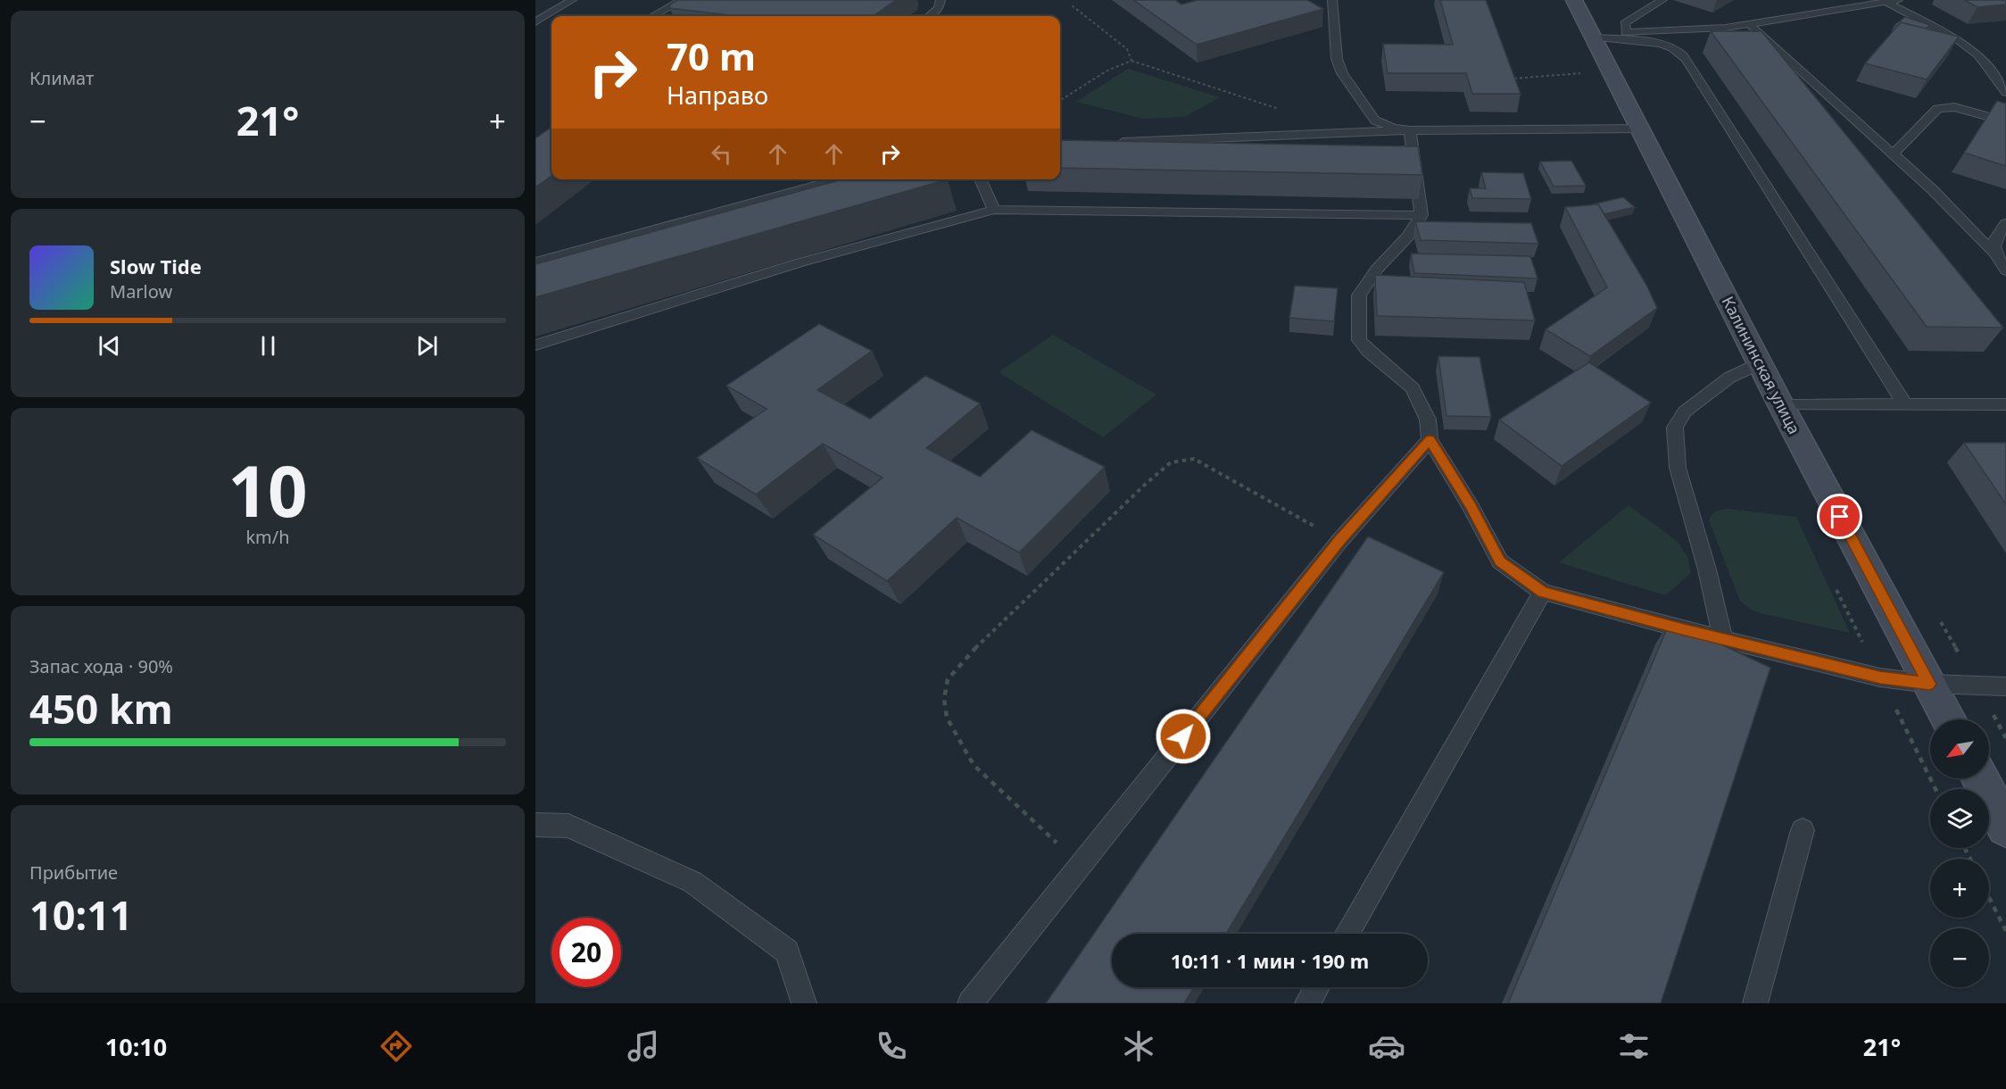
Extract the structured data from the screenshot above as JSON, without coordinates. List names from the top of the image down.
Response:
{
  "streets": {
    "main road": ["Калининская улица"]
  },
  "north": "bottom left",
  "page": {
    "tile": [
      "Климат",
      ["10", "km/h"],
      ["Запас хода · 90%", "450 km"],
      ["Прибытие", "10:11"]
    ],
    "turn": ["70 m", "Направо"],
    "heat": ["−", "21°", "+"],
    "song": ["Slow Tide", "Marlow"],
    "map_buttons": ["+", "−"],
    "limit": "20",
    "trip": "10:11 · 1 мин · 190 m",
    "tabs": ["10:10", "21°"]
  }
}
